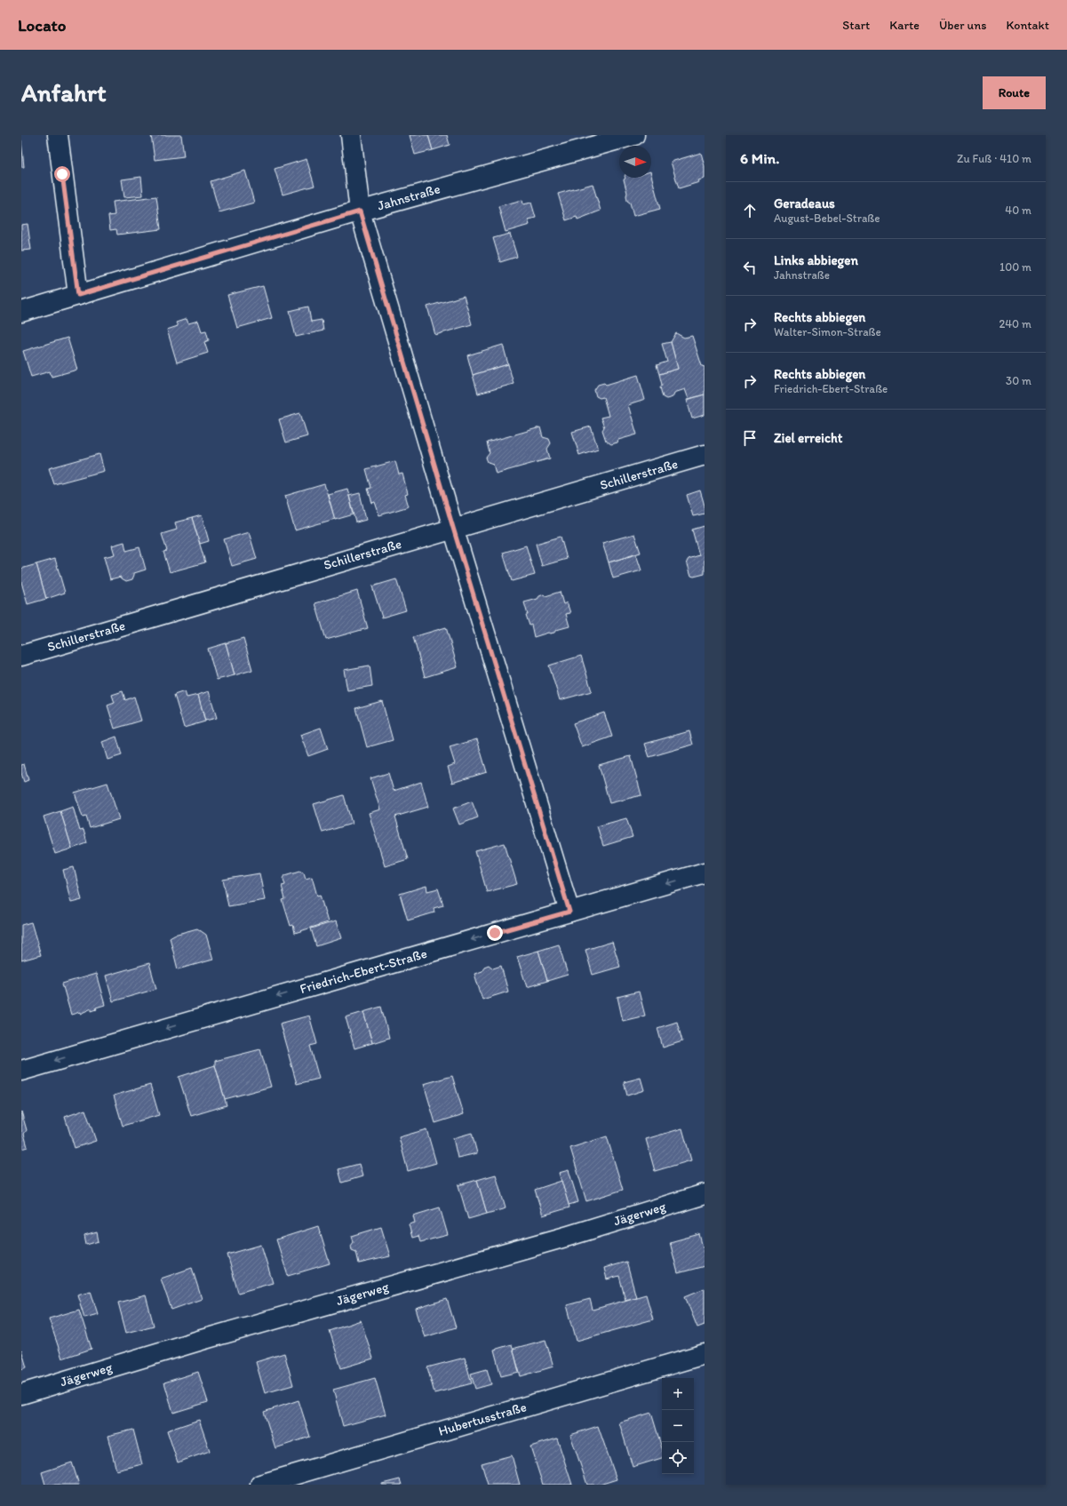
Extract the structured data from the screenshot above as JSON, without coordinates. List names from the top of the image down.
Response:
{
  "streets": {
    "street": [
      "Jahnstraße",
      "Schillerstraße",
      "Friedrich-Ebert-Straße",
      "Jägerweg",
      "Hubertusstraße"
    ]
  },
  "one_way": ["Friedrich-Ebert-Straße"],
  "north": "right",
  "page": {
    "header": "Locato",
    "nav": [
      "Start",
      "Karte",
      "Über uns",
      "Kontakt"
    ],
    "buttons": "Route",
    "title": "Anfahrt",
    "heading": ["6 Min.", "Zu Fuß · 410 m"],
    "list": [
      ["Geradeaus", "August-Bebel-Straße", "40 m"],
      ["Links abbiegen", "Jahnstraße", "100 m"],
      ["Rechts abbiegen", "Walter-Simon-Straße", "240 m"],
      ["Rechts abbiegen", "Friedrich-Ebert-Straße", "30 m"],
      "Ziel erreicht"
    ],
    "map_buttons": ["+", "−"]
  }
}
